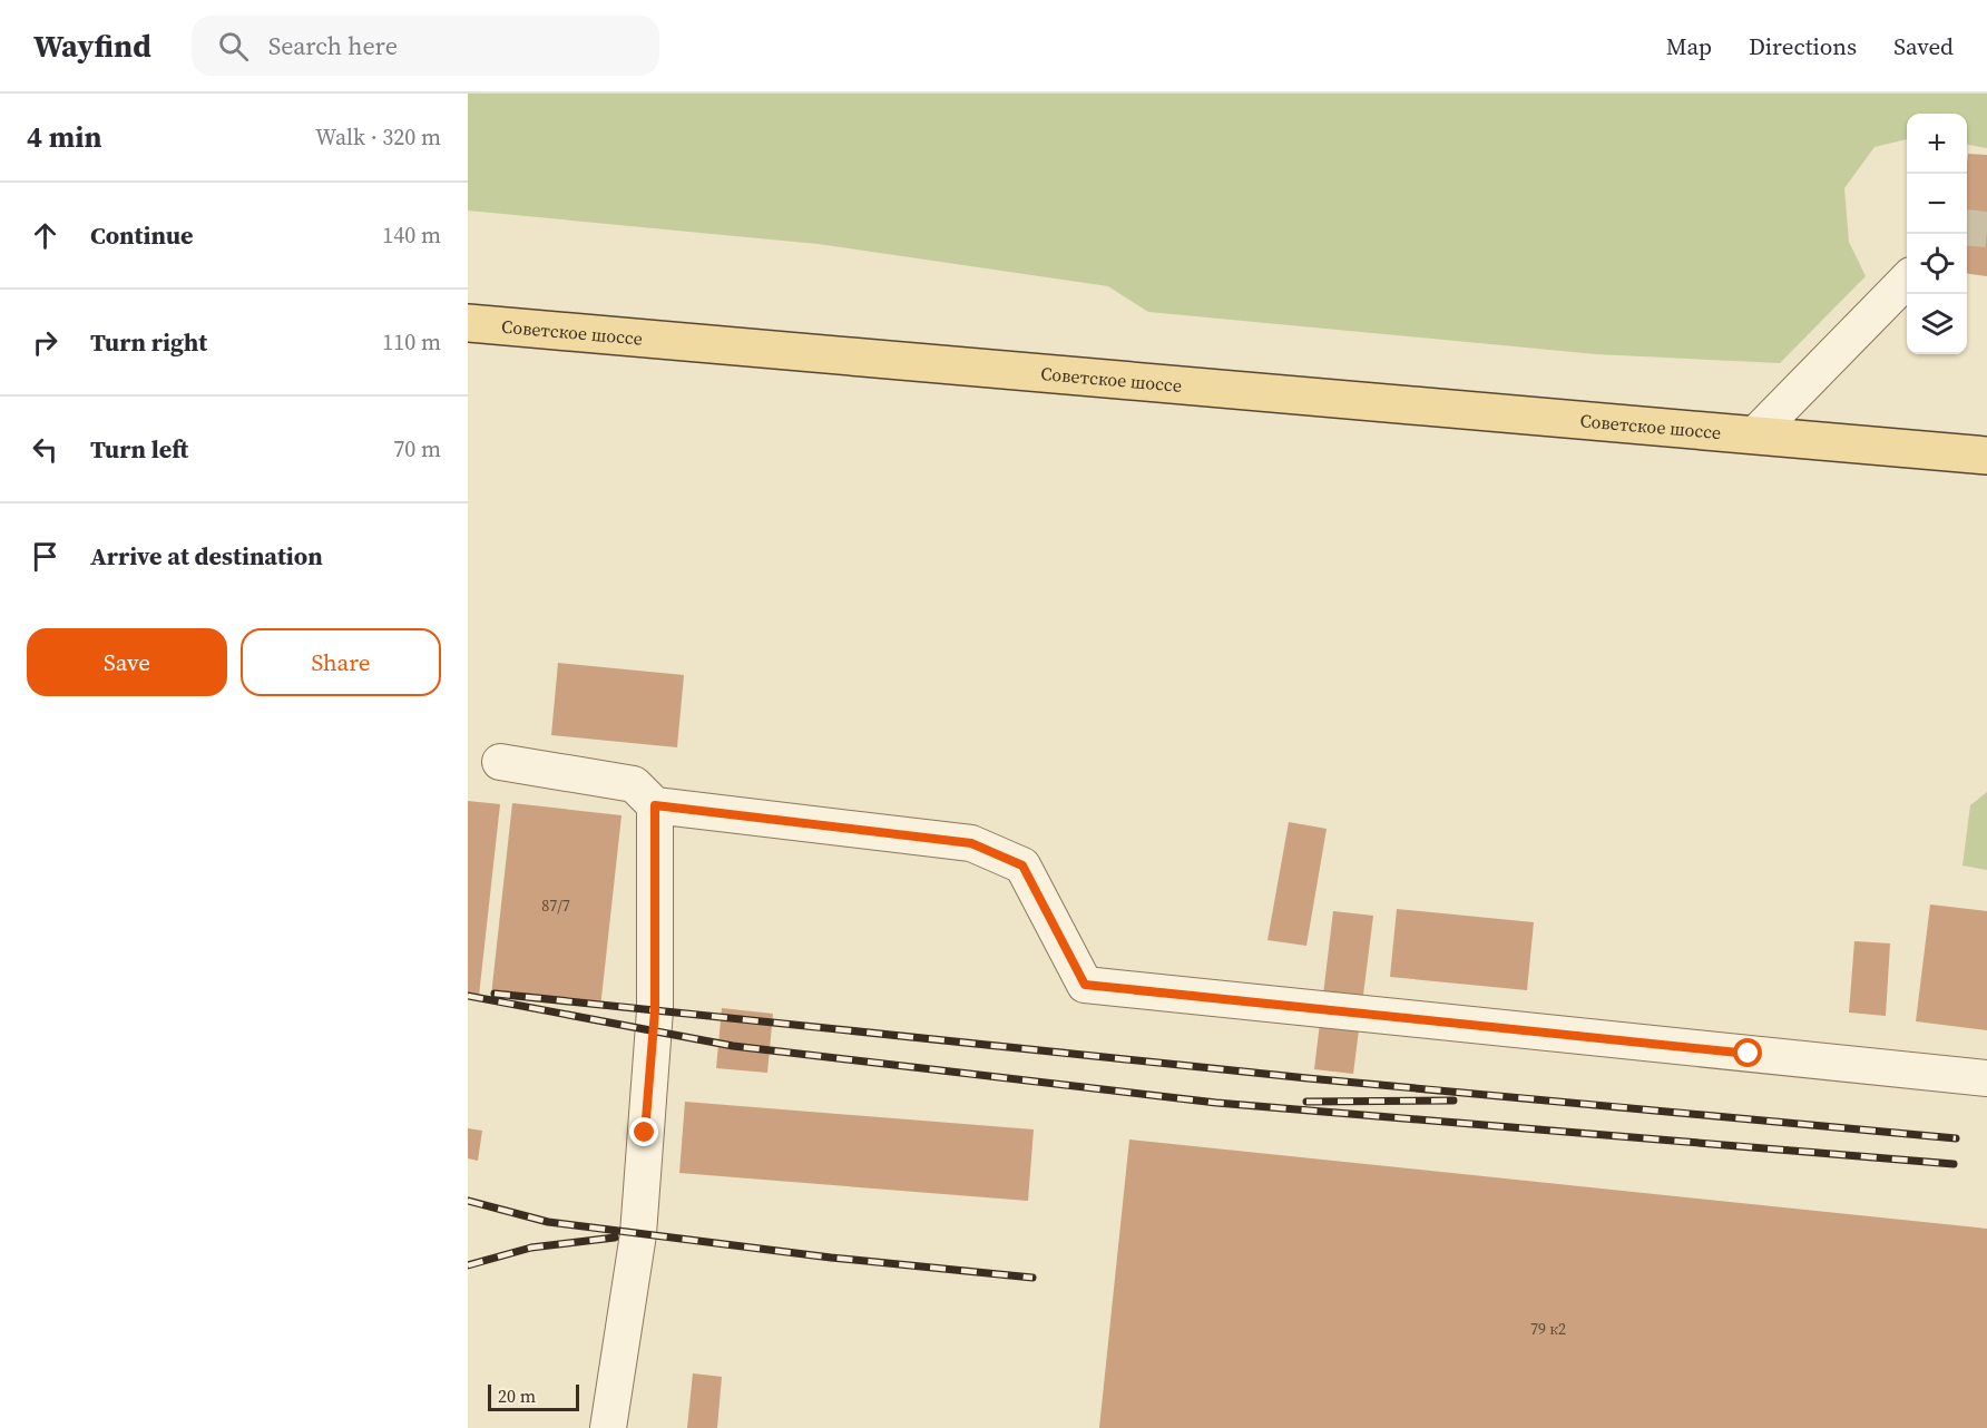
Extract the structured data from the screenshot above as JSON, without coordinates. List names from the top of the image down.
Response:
{
  "streets": {
    "main road": ["Советское шоссе"]
  },
  "house_numbers": ["87/7", "79 к2"],
  "scale_bar": "20 m",
  "page": {
    "header": "Wayfind",
    "search": "Search here",
    "nav": ["Map", "Directions", "Saved"],
    "heading": ["4 min", "Walk · 320 m"],
    "map_buttons": ["+", "−"],
    "list": [
      ["Continue", "140 m"],
      ["Turn right", "110 m"],
      ["Turn left", "70 m"],
      "Arrive at destination"
    ],
    "buttons": ["Save", "Share"],
    "scale": "20 m"
  }
}
